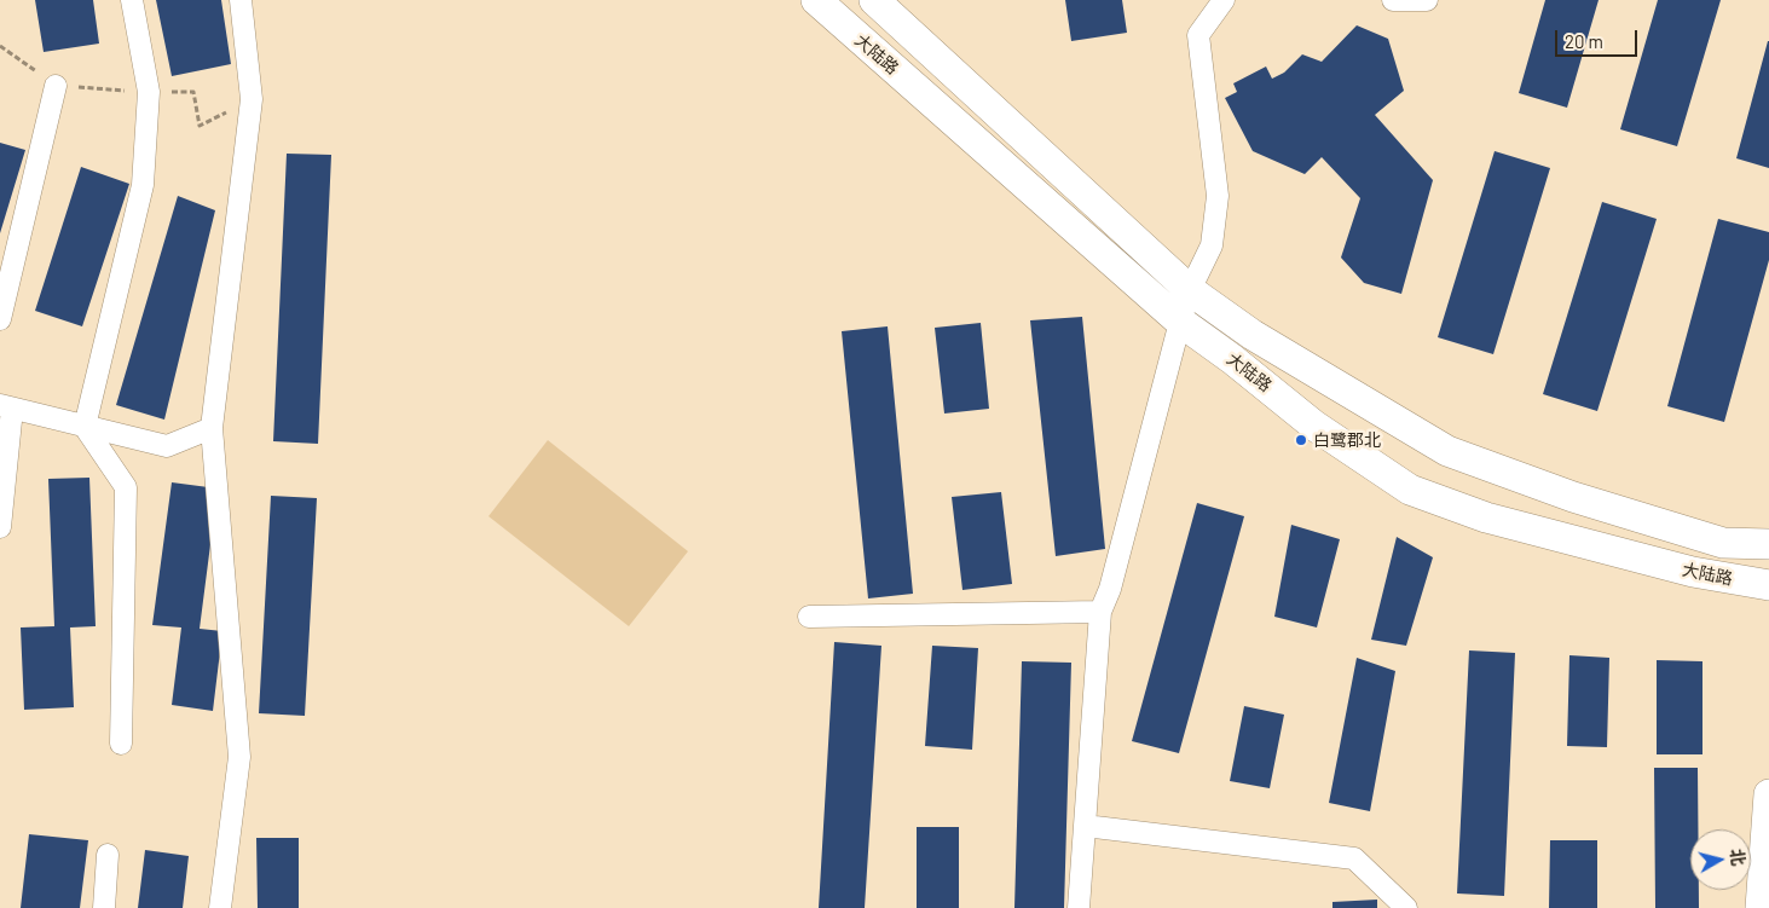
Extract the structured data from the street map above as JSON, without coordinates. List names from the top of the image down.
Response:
{
  "streets": {
    "main road": ["大陆路"]
  },
  "places": ["白鹭郡北"],
  "scale_bar": "20 m",
  "north": "right"
}
